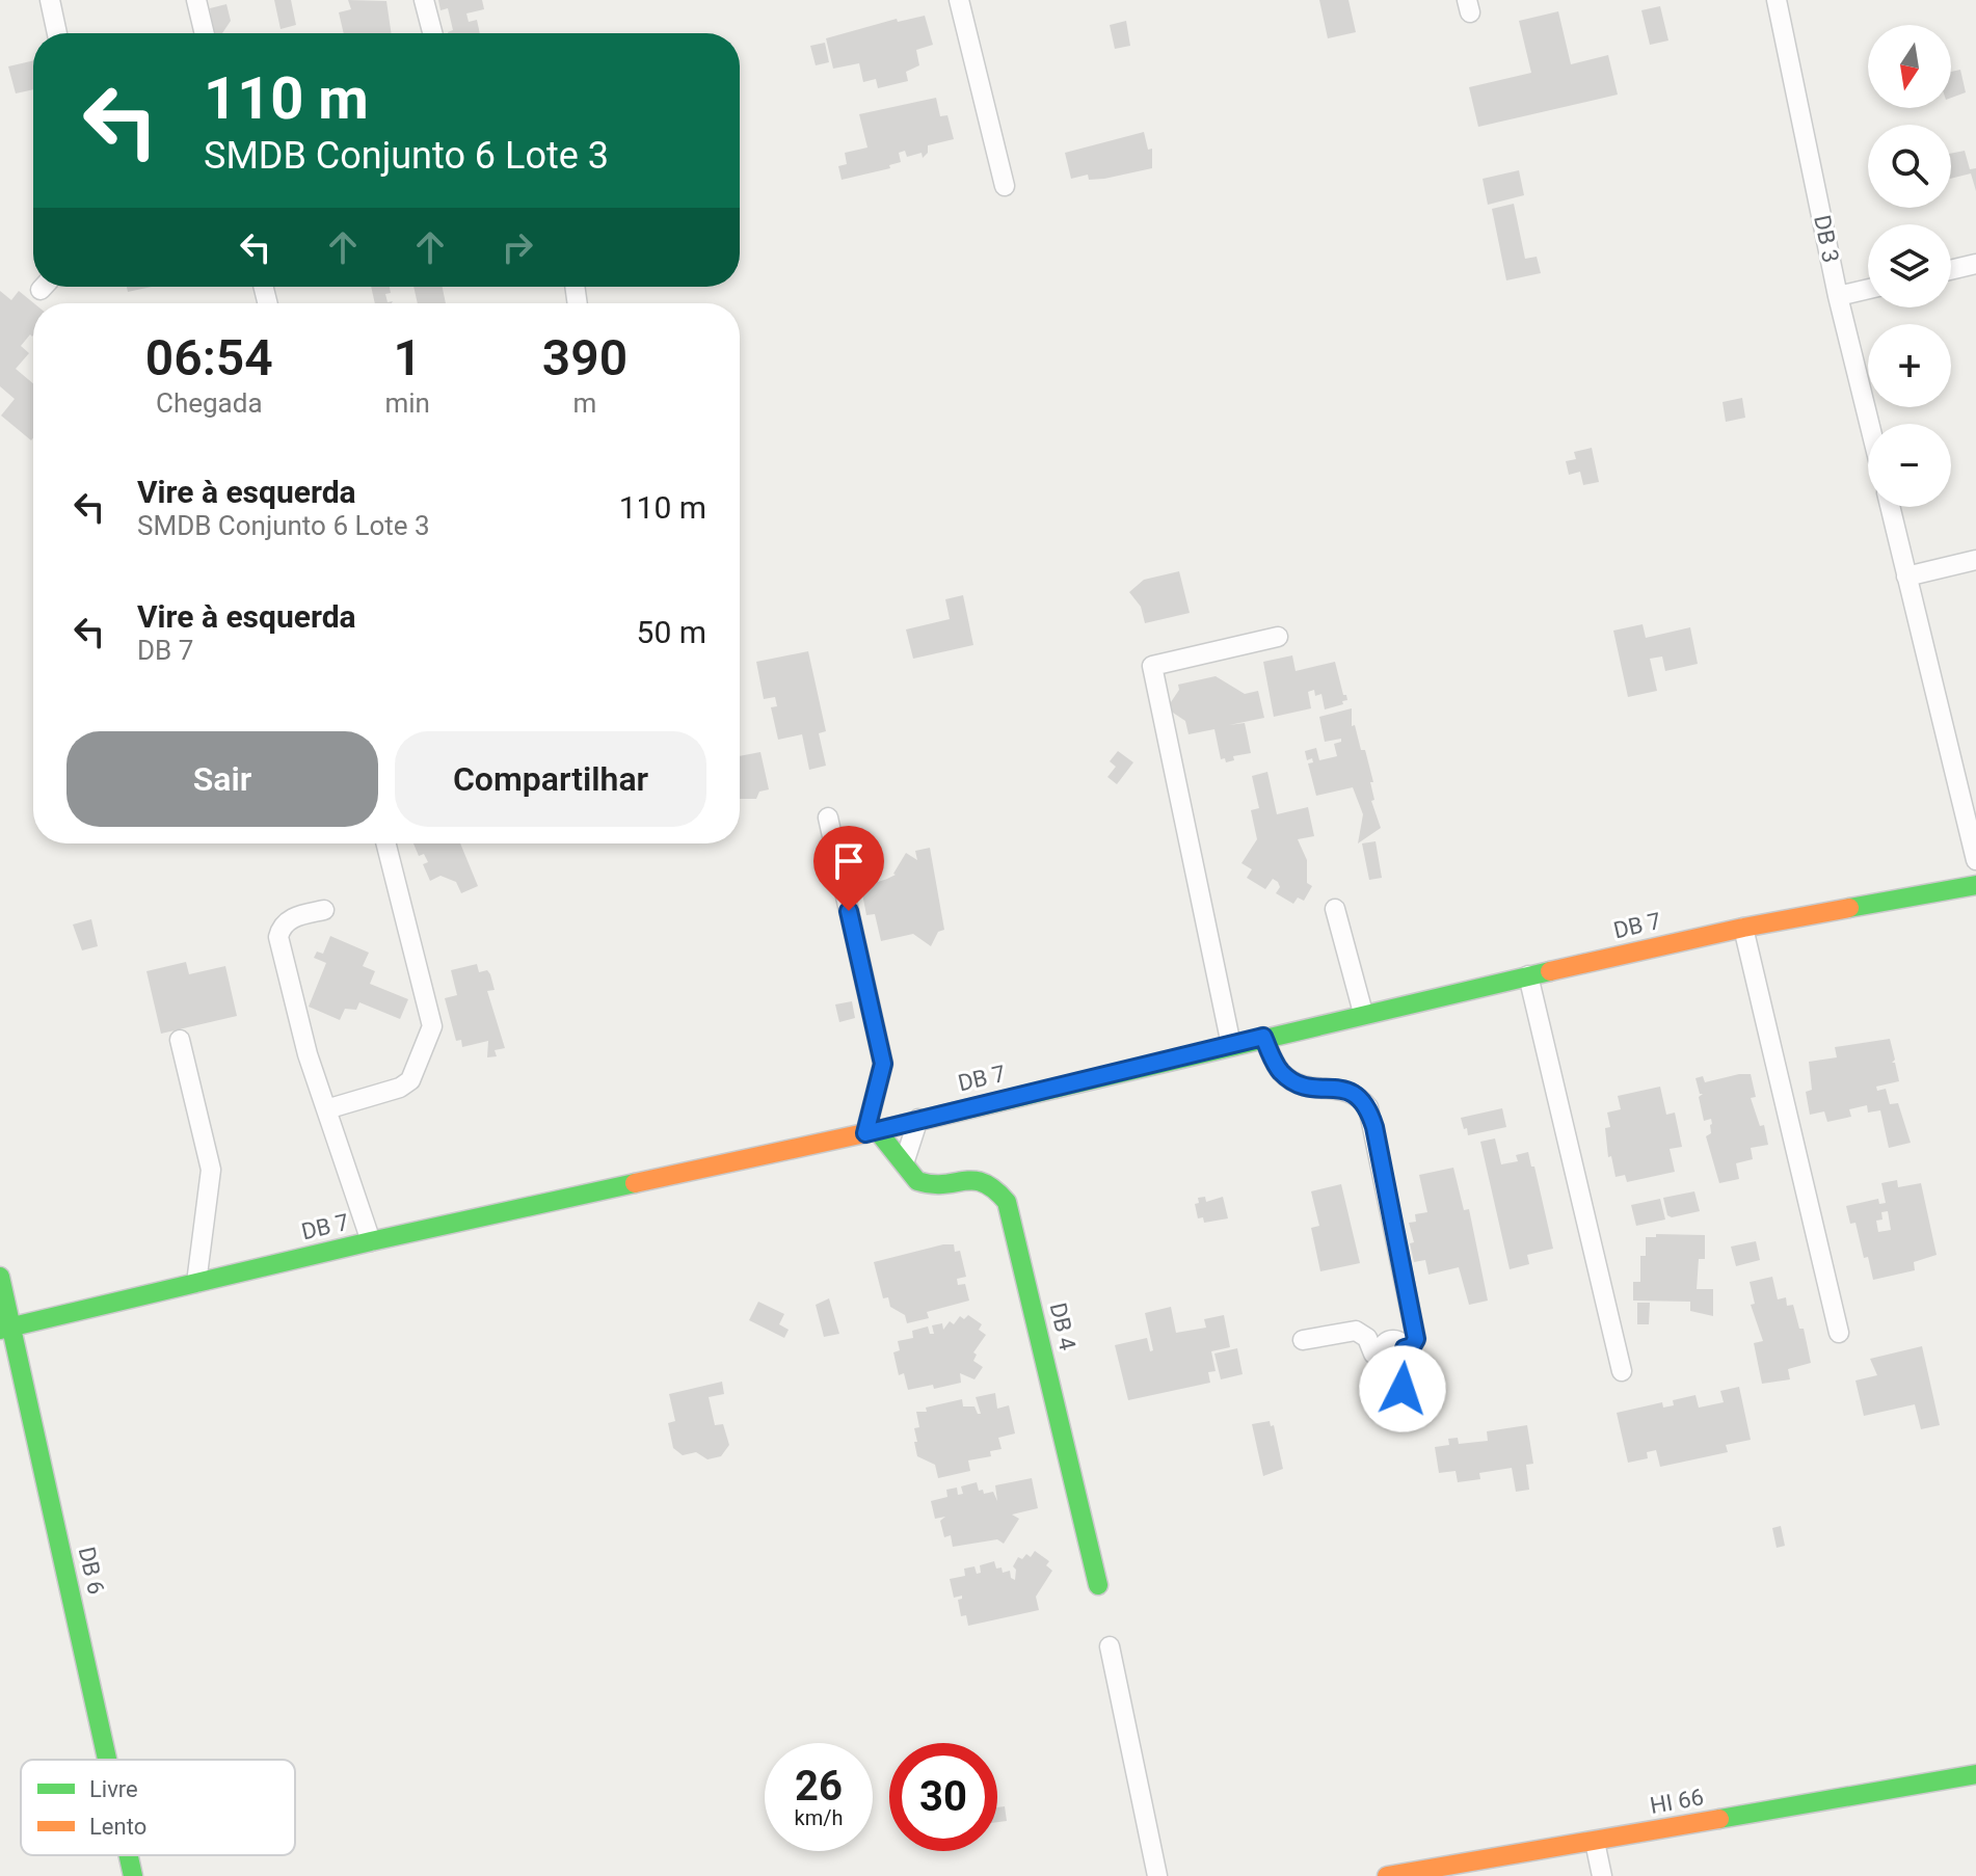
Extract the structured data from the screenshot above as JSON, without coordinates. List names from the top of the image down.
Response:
{
  "streets": {
    "street": [
      "DB 3",
      "DB 7",
      "DB 4",
      "DB 6",
      "HI 66"
    ]
  },
  "crossings": [
    ["DB 7", "DB 4"],
    ["DB 7", "DB 6"]
  ],
  "legend": ["Livre", "Lento"],
  "north": "bottom",
  "page": {
    "map_buttons": ["+", "−"],
    "turn": ["110 m", "SMDB Conjunto 6 Lote 3"],
    "eta": [
      "06:54",
      "Chegada",
      "1",
      "min",
      "390",
      "m"
    ],
    "list": [
      {
        "name": "Vire à esquerda",
        "note": "SMDB Conjunto 6 Lote 3",
        "value": "110 m"
      },
      {
        "name": "Vire à esquerda",
        "note": "DB 7",
        "value": "50 m"
      }
    ],
    "buttons": ["Sair", "Compartilhar"],
    "speed": "26 km/h",
    "limit": "30"
  }
}
